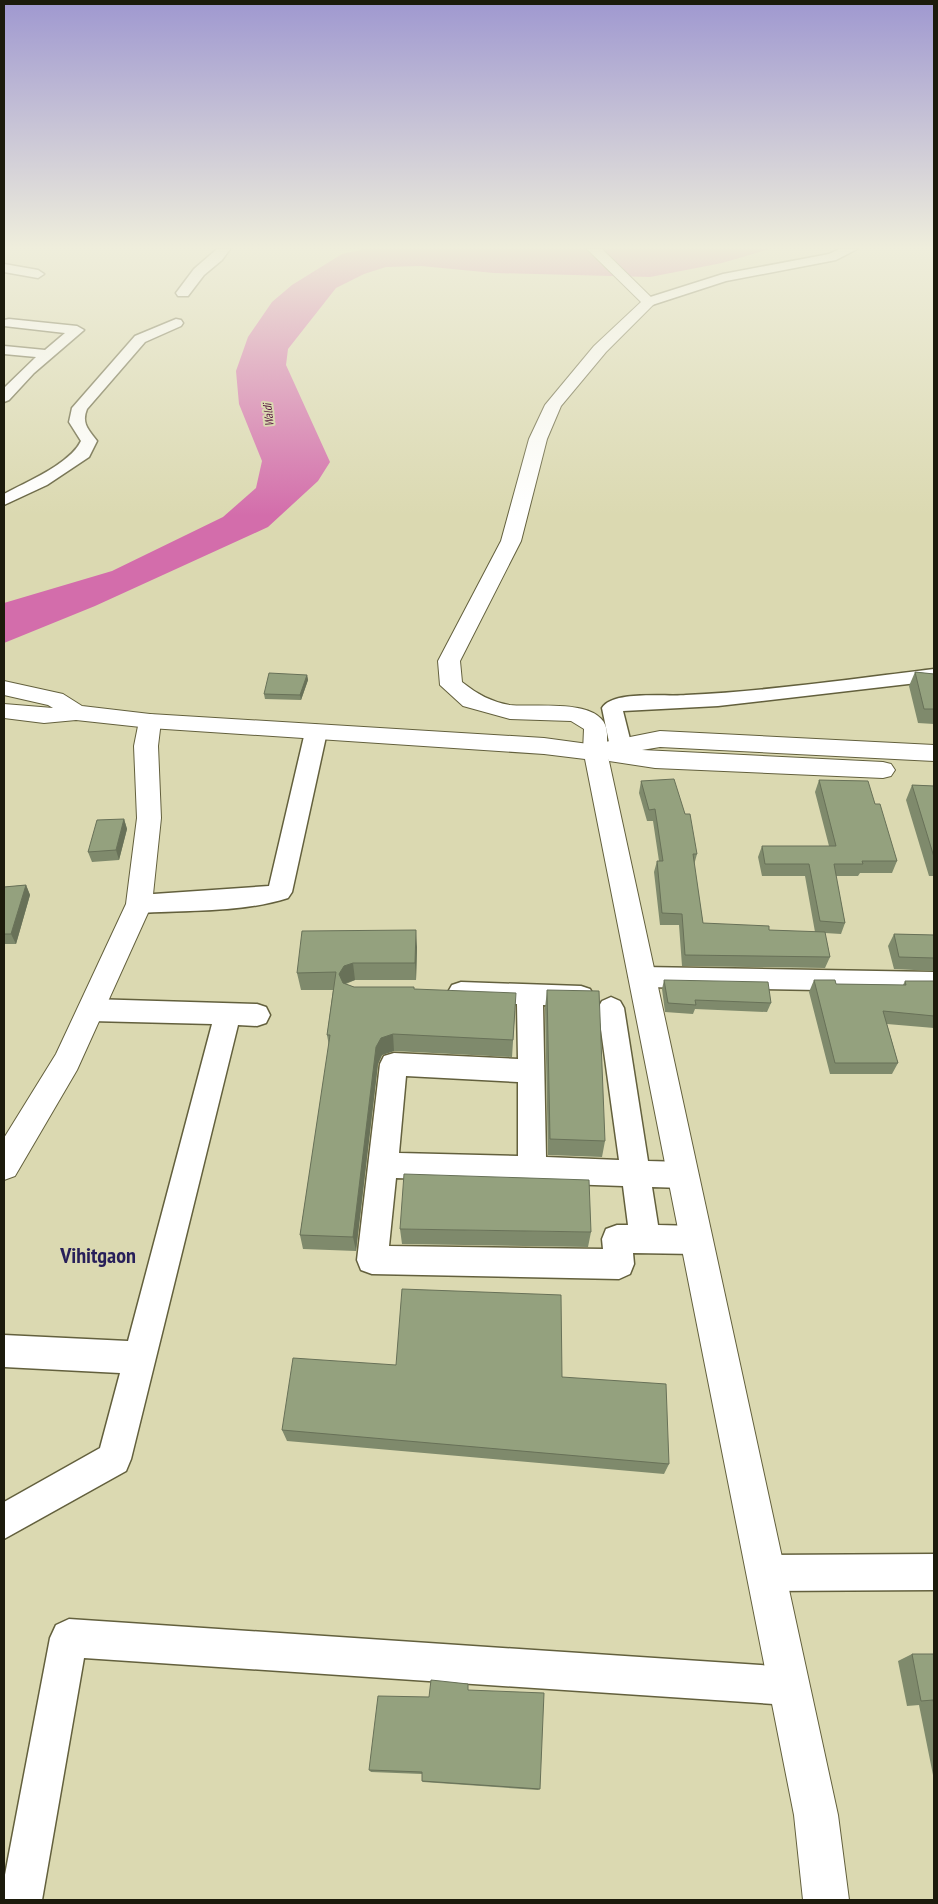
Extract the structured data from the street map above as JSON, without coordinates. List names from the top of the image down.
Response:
{
  "districts": ["Vihitgaon"],
  "water": ["Waldi"]
}
